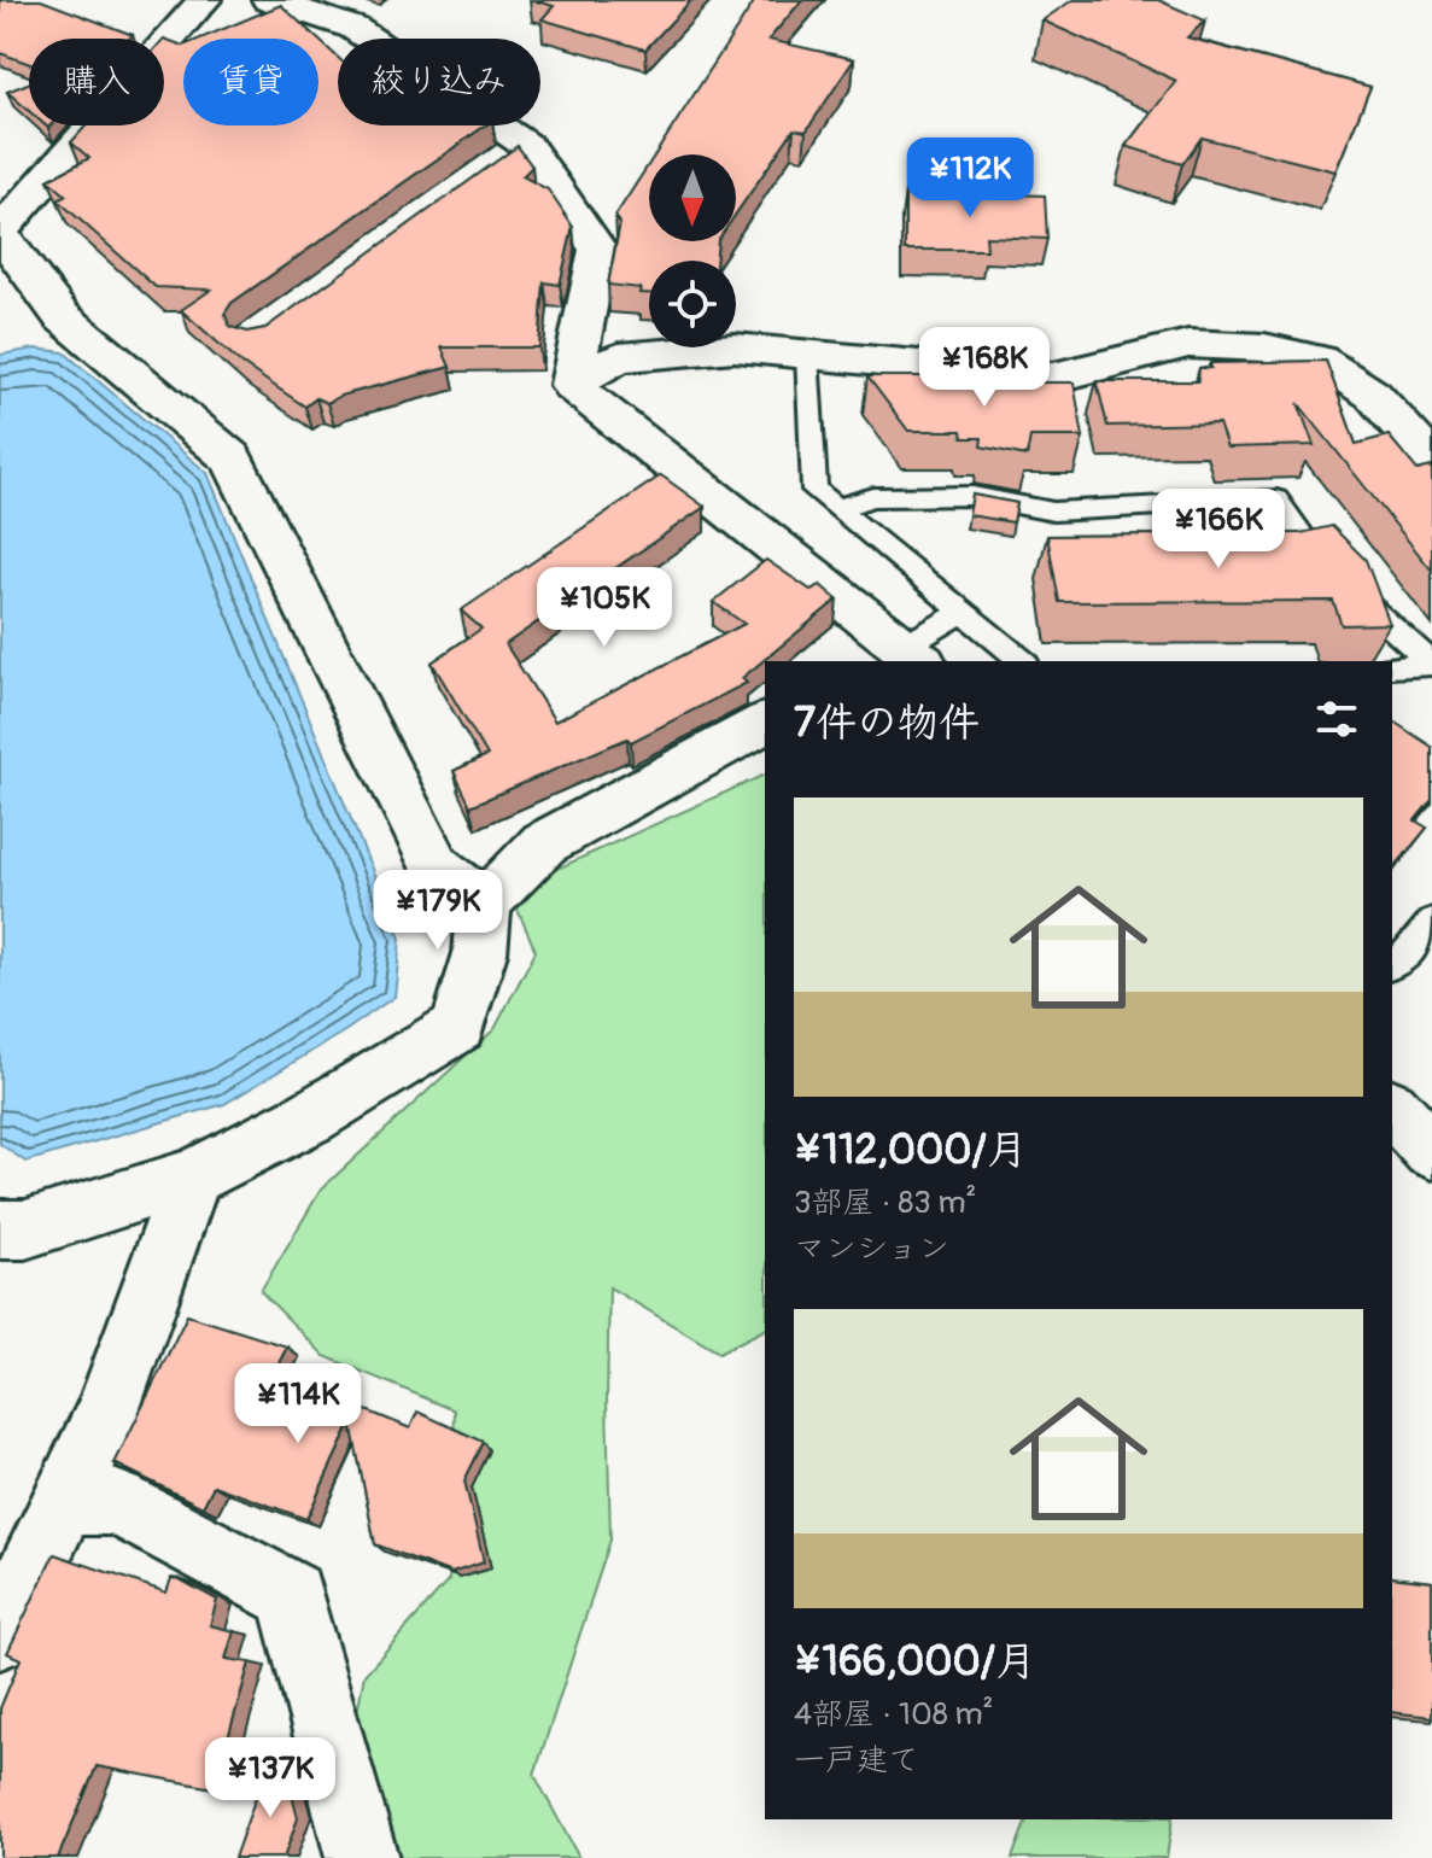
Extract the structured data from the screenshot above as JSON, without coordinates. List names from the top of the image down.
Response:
{
  "north": "bottom",
  "page": {
    "chip": ["購入", "賃貸", "絞り込み"],
    "price": [
      "¥112K",
      "¥168K",
      "¥166K",
      "¥105K",
      "¥179K",
      "¥114K",
      "¥137K"
    ],
    "heading": "7件の物件",
    "list": [
      {
        "name": "¥112,000/月",
        "note": "3部屋 · 83 m² · マンション"
      },
      {
        "name": "¥166,000/月",
        "note": "4部屋 · 108 m² · 一戸建て"
      }
    ]
  }
}
